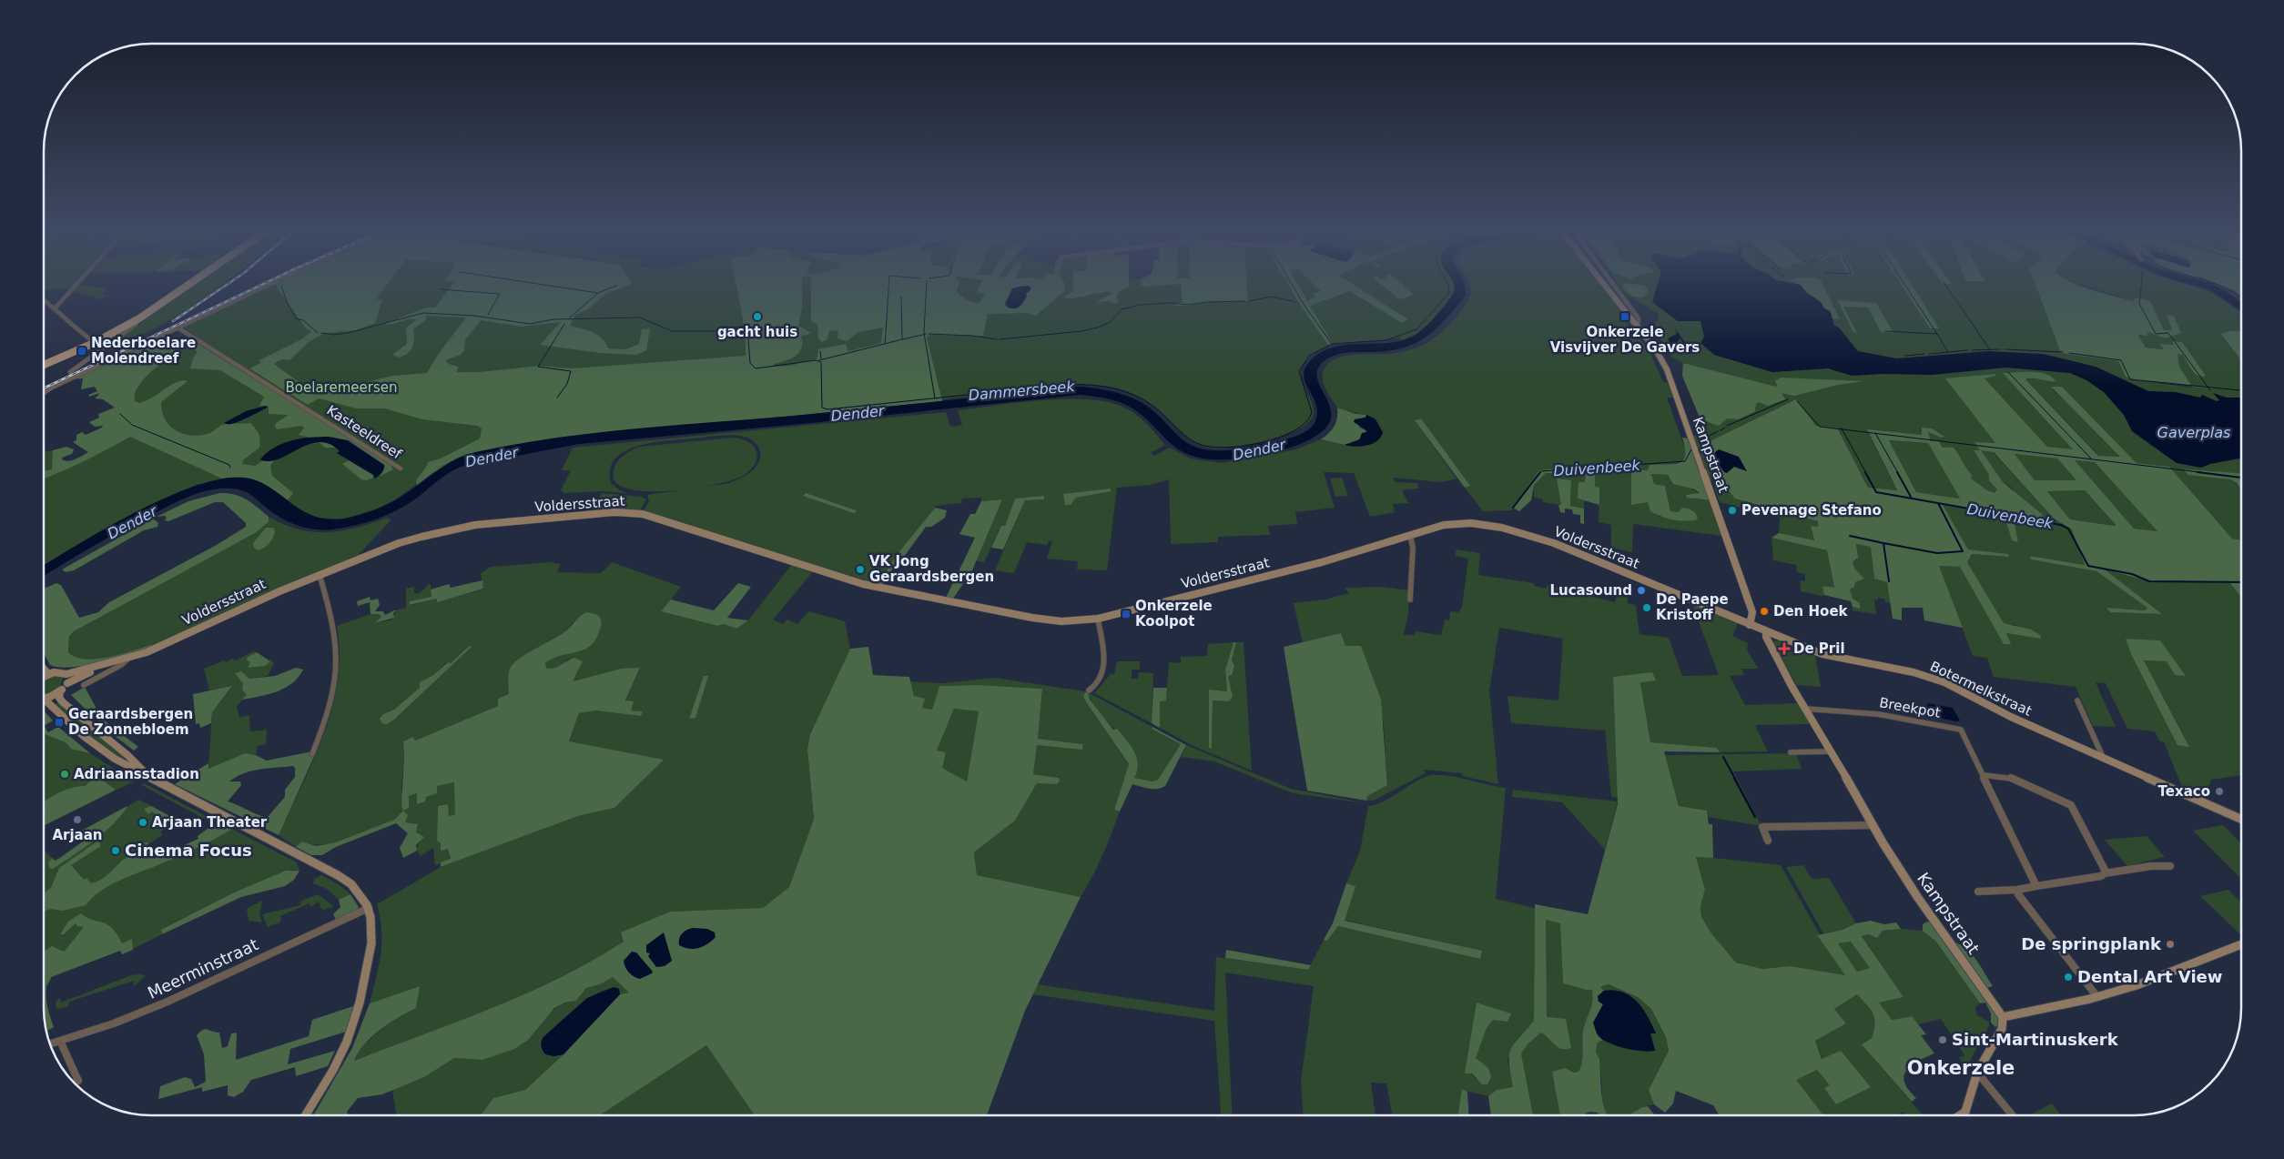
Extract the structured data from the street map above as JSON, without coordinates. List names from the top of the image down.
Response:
{
  "streets": {
    "street": [
      "Kasteeldreef",
      "Kampstraat",
      "Voldersstraat",
      "Botermelkstraat",
      "Breekpot",
      "Meerminstraat"
    ]
  },
  "crossings": [
    ["Kampstraat", "Voldersstraat"],
    ["Kampstraat", "Botermelkstraat"],
    ["Kampstraat", "Breekpot"],
    ["Voldersstraat", "Botermelkstraat"]
  ],
  "districts": ["Onkerzele"],
  "water": [
    "Dammersbeek",
    "Dender",
    "Gaverplas",
    "Duivenbeek"
  ],
  "parks": ["Boelaremeersen"],
  "places": {
    "other": [
      "gacht huis",
      "Pevenage Stefano",
      "VK Jong Geraardsbergen",
      "Lucasound",
      "De Paepe Kristoff",
      "Den Hoek",
      "Adriaansstadion",
      "Texaco",
      "Arjaan",
      "Arjaan Theater",
      "Cinema Focus",
      "De springplank",
      "Dental Art View",
      "Sint-Martinuskerk"
    ],
    "transit": [
      "Onkerzele Visvijver De Gavers",
      "Nederboelare Molendreef",
      "Onkerzele Koolpot",
      "Geraardsbergen De Zonnebloem"
    ],
    "health": ["De Pril"]
  }
}
